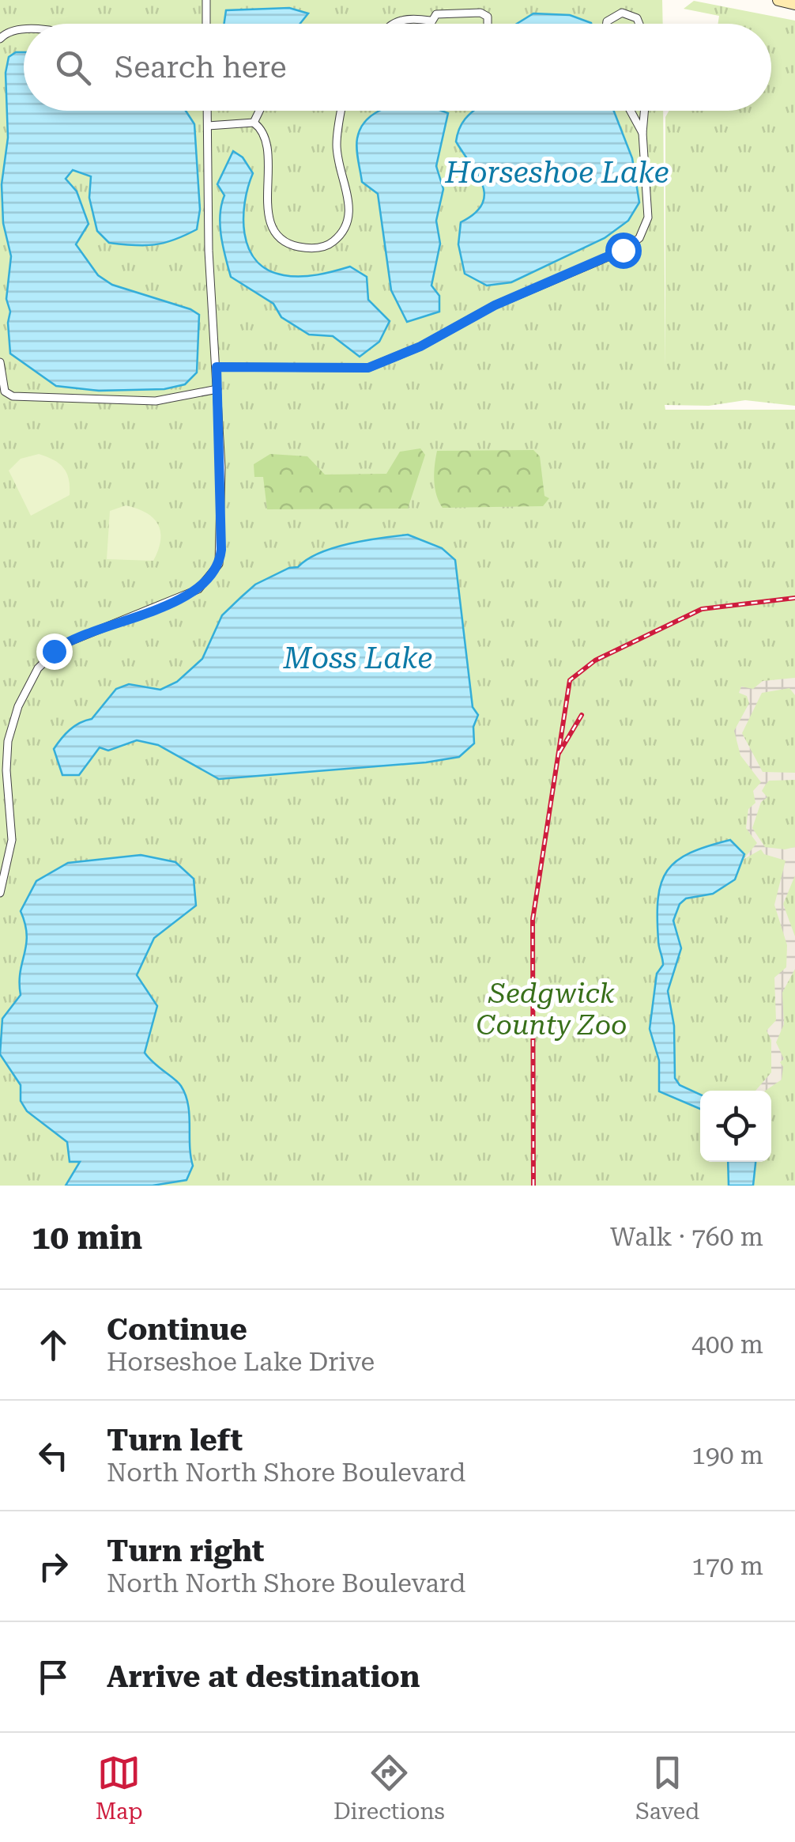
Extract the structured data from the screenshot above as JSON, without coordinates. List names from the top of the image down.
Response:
{
  "water": ["Horseshoe Lake", "Moss Lake"],
  "parks": ["Sedgwick County Zoo"],
  "page": {
    "search": "Search here",
    "heading": ["10 min", "Walk · 760 m"],
    "list": [
      ["Continue", "Horseshoe Lake Drive", "400 m"],
      ["Turn left", "North North Shore Boulevard", "190 m"],
      ["Turn right", "North North Shore Boulevard", "170 m"],
      "Arrive at destination"
    ],
    "nav": ["Map", "Directions", "Saved"]
  }
}
